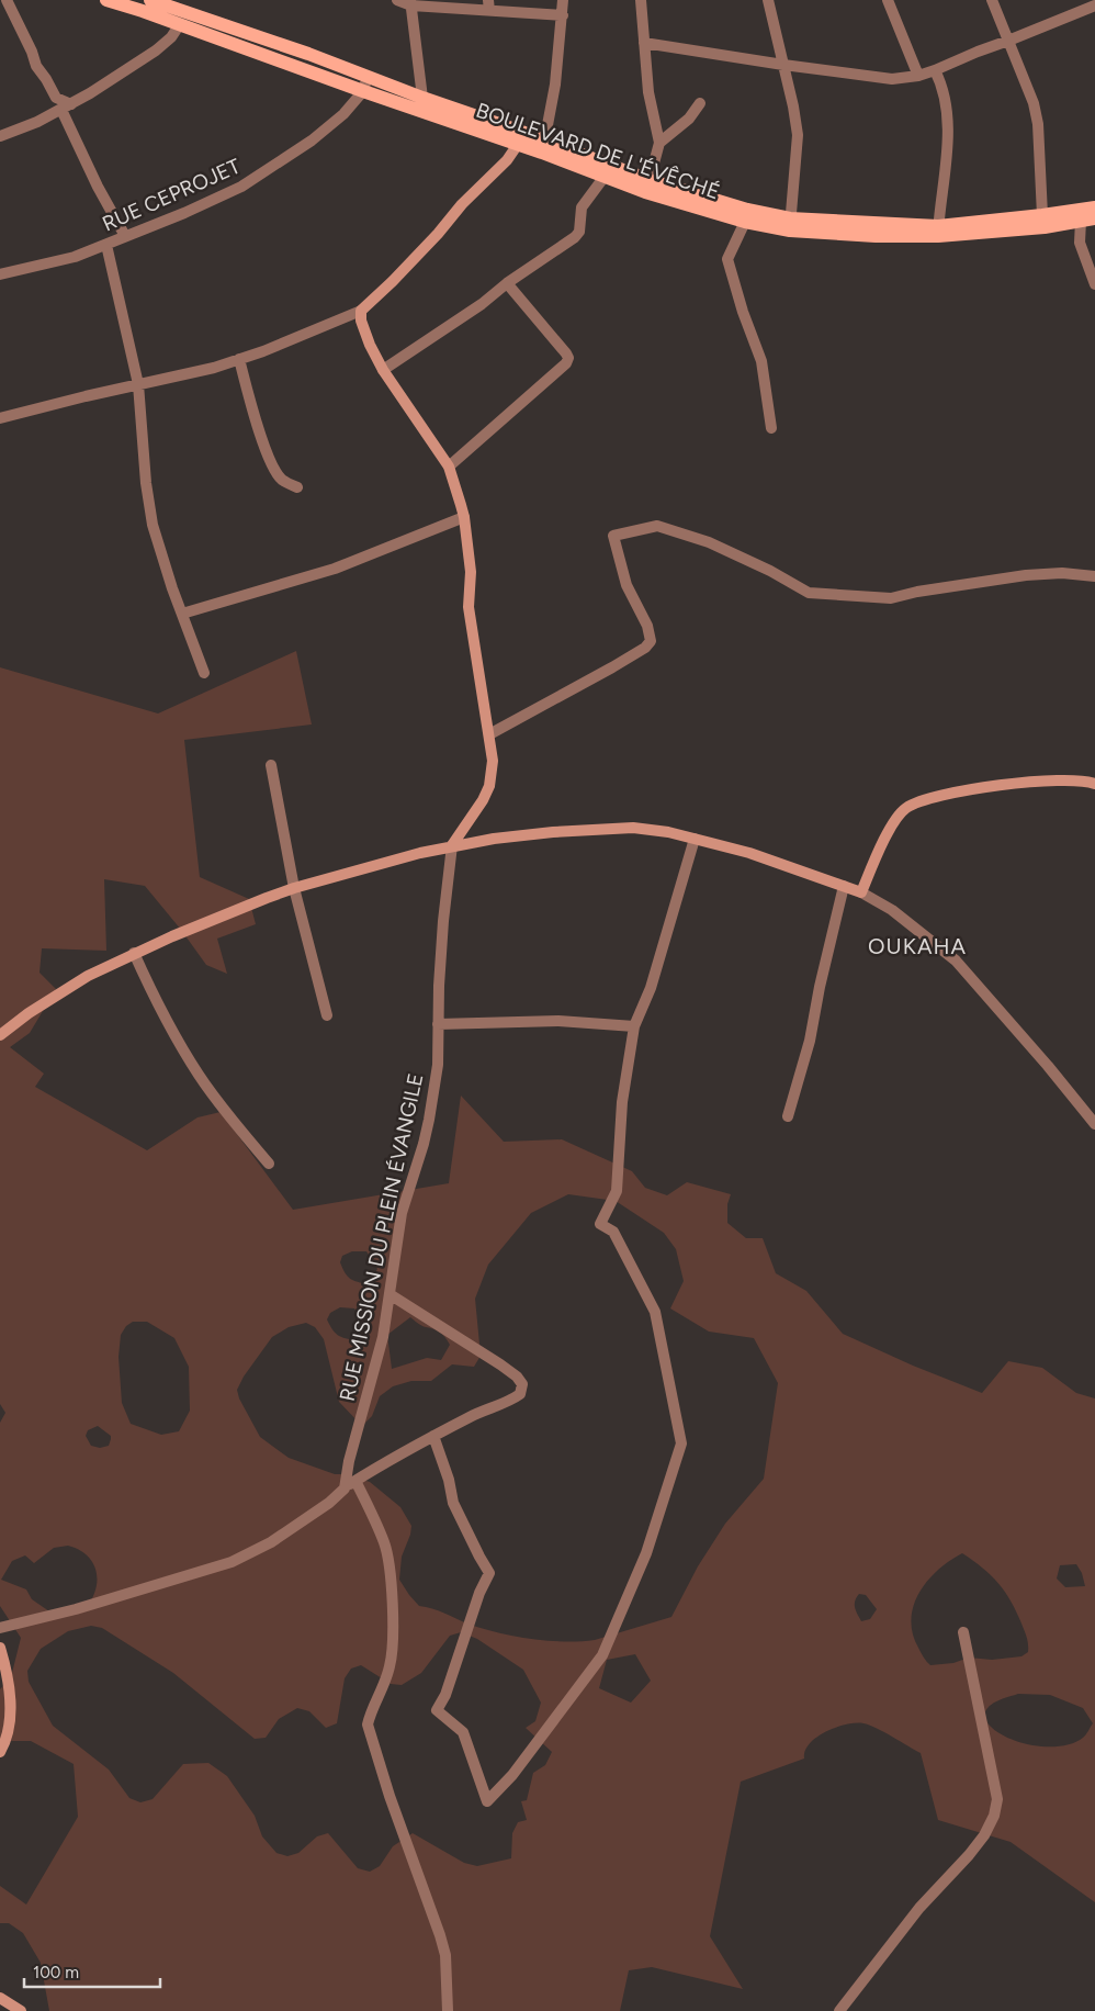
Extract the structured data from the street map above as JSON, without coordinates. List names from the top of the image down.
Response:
{
  "streets": {
    "main road": ["BOULEVARD DE L'ÉVÊCHÉ"],
    "street": ["RUE CEPROJET", "RUE MISSION DU PLEIN ÉVANGILE"]
  },
  "crossings": [
    ["BOULEVARD DE L'ÉVÊCHÉ", "RUE CEPROJET"]
  ],
  "districts": ["OUKAHA"],
  "scale_bar": "100 m"
}
